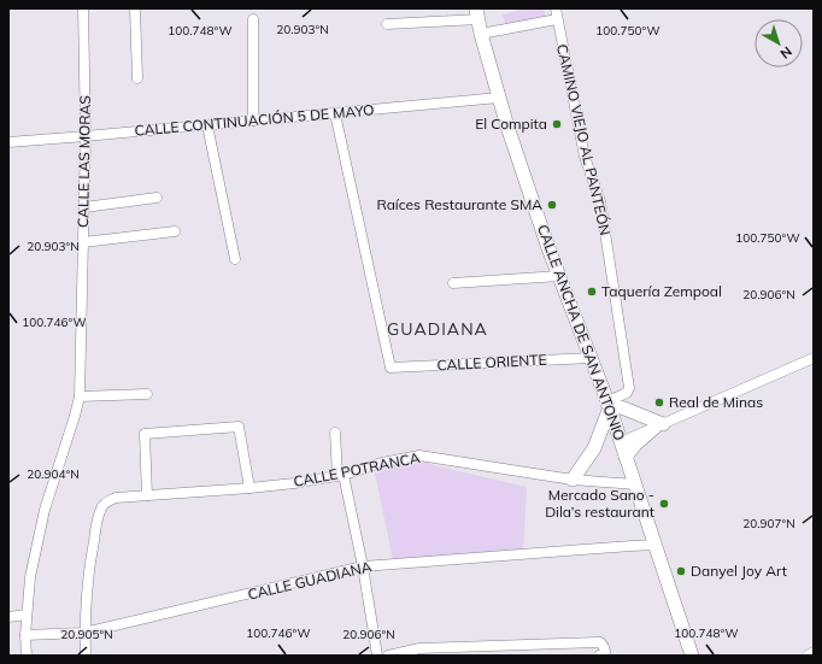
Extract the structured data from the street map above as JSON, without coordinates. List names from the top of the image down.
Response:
{
  "streets": {
    "main road": ["CALLE ANCHA DE SAN ANTONIO"],
    "street": [
      "CALLE CONTINUACIÓN 5 DE MAYO",
      "CAMINO VIEJO AL PANTEÓN",
      "CALLE LAS MORAS",
      "CALLE ORIENTE",
      "CALLE POTRANCA",
      "CALLE GUADIANA"
    ]
  },
  "crossings": [
    ["CALLE CONTINUACIÓN 5 DE MAYO", "CALLE LAS MORAS"],
    ["CALLE CONTINUACIÓN 5 DE MAYO", "CALLE ANCHA DE SAN ANTONIO"],
    ["CALLE CONTINUACIÓN 5 DE MAYO", "CALLE ORIENTE"],
    ["CAMINO VIEJO AL PANTEÓN", "CALLE ANCHA DE SAN ANTONIO"],
    ["CALLE LAS MORAS", "CALLE GUADIANA"],
    ["CALLE ANCHA DE SAN ANTONIO", "CALLE ORIENTE"],
    ["CALLE ANCHA DE SAN ANTONIO", "CALLE POTRANCA"],
    ["CALLE ANCHA DE SAN ANTONIO", "CALLE GUADIANA"],
    ["CALLE POTRANCA", "CALLE GUADIANA"]
  ],
  "districts": ["GUADIANA"],
  "places": [
    "El Compita",
    "Raíces Restaurante SMA",
    "Taquería Zempoal",
    "Real de Minas",
    "Mercado Sano - Dila’s restaurant",
    "Danyel Joy Art"
  ],
  "north": "bottom right",
  "coordinates": [
    "20.903°N",
    "100.748°W",
    "100.750°W",
    "20.906°N",
    "100.746°W",
    "20.904°N",
    "20.907°N",
    "20.905°N"
  ]
}
